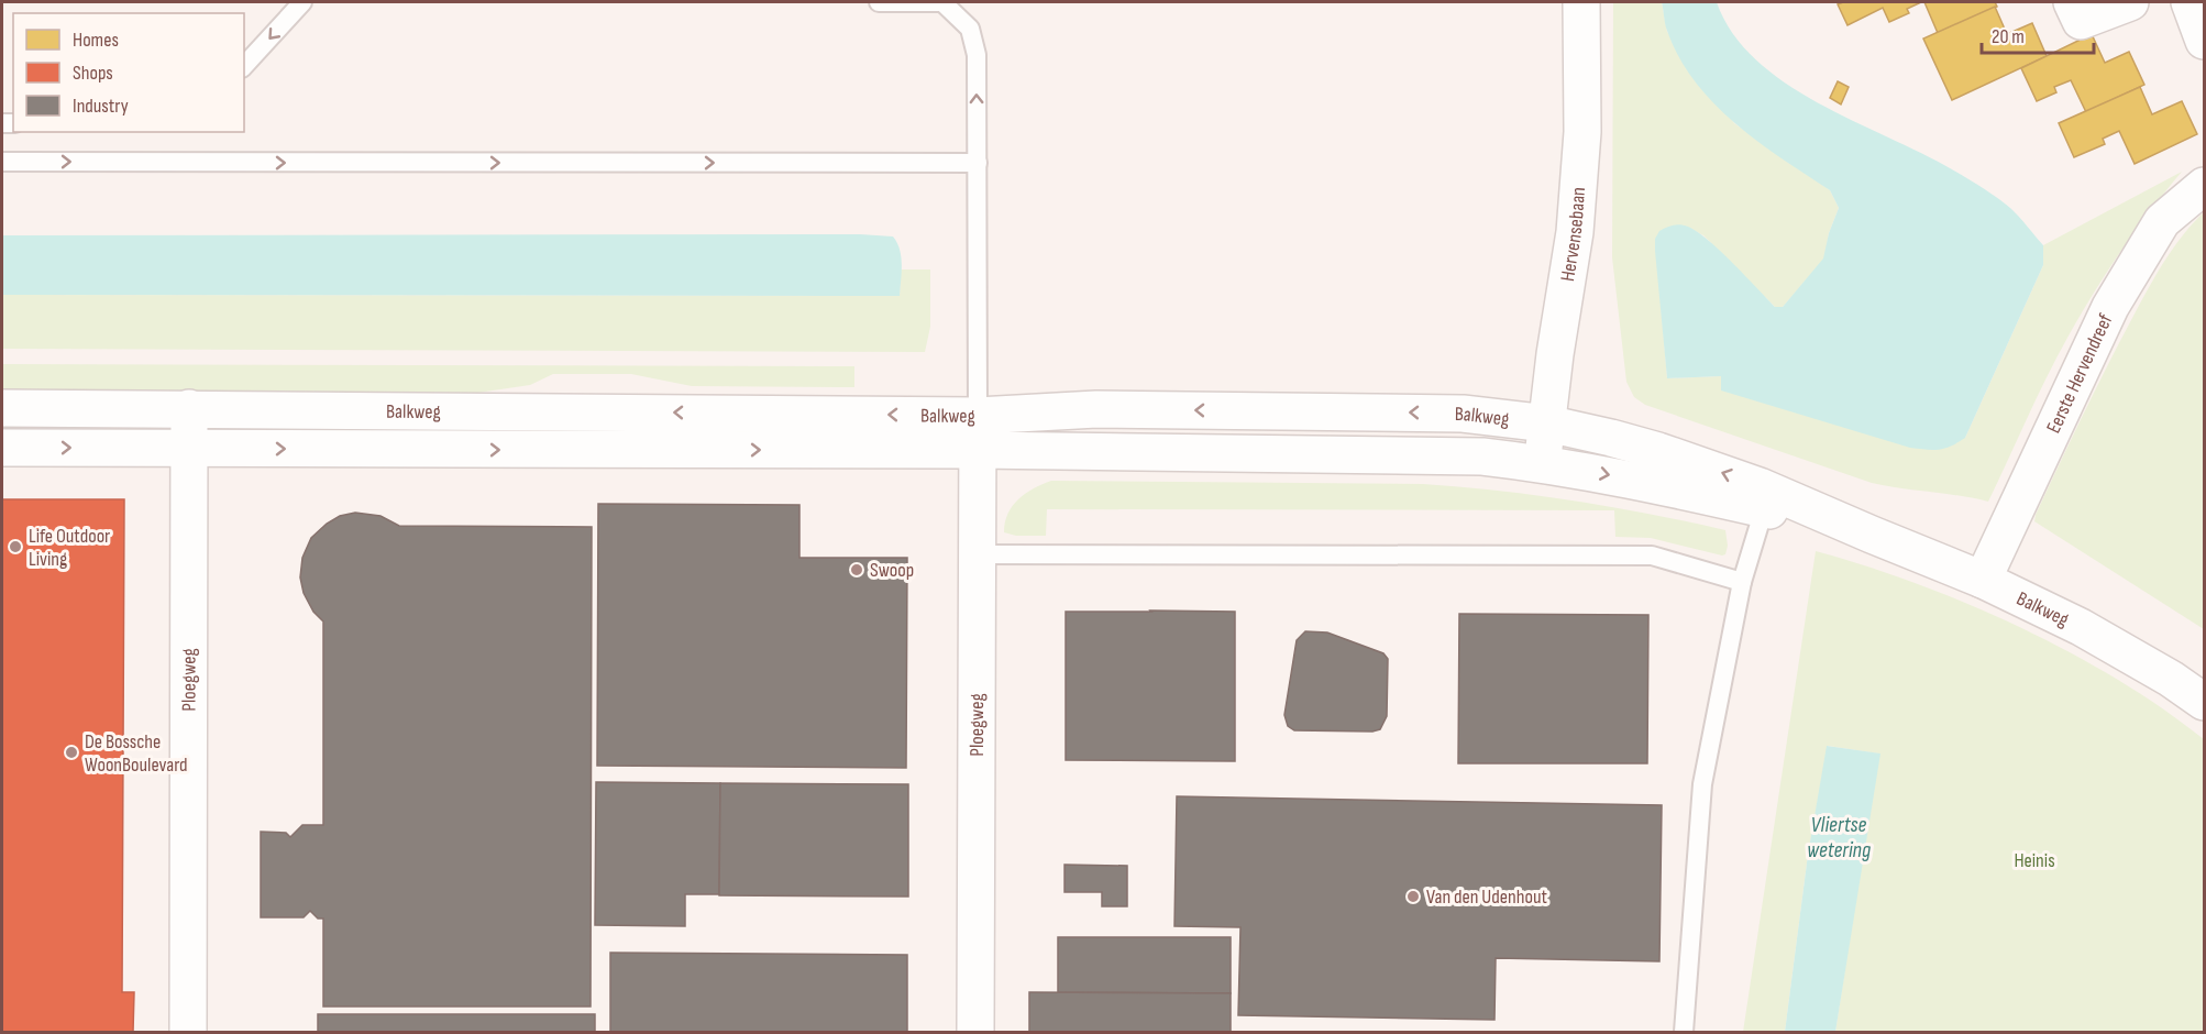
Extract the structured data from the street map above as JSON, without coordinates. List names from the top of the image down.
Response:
{
  "streets": {
    "street": [
      "Hervensebaan",
      "Eerste Hervendreef",
      "Balkweg",
      "Ploegweg"
    ]
  },
  "crossings": [
    ["Hervensebaan", "Balkweg"],
    ["Eerste Hervendreef", "Balkweg"],
    ["Balkweg", "Ploegweg"]
  ],
  "water": ["Vliertse wetering"],
  "parks": ["Heinis"],
  "places": [
    "Life Outdoor Living",
    "Swoop",
    "De Bossche WoonBoulevard",
    "Van den Udenhout"
  ],
  "legend": ["Homes", "Shops", "Industry"],
  "scale_bar": "20 m"
}
